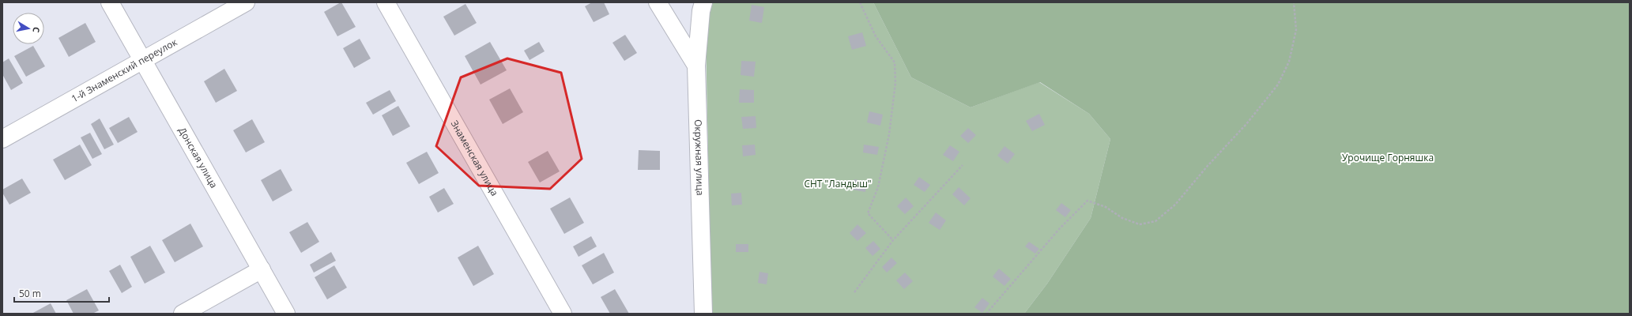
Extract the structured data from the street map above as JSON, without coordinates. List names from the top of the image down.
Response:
{
  "streets": {
    "street": [
      "1-й Знаменский переулок",
      "Донская улица",
      "Знаменская улица",
      "Окружная улица"
    ]
  },
  "crossings": [
    ["1-й Знаменский переулок", "Донская улица"]
  ],
  "parks": ["Урочище Горняшка", "СНТ \"Ландыш\""],
  "scale_bar": "50 m",
  "north": "right"
}
